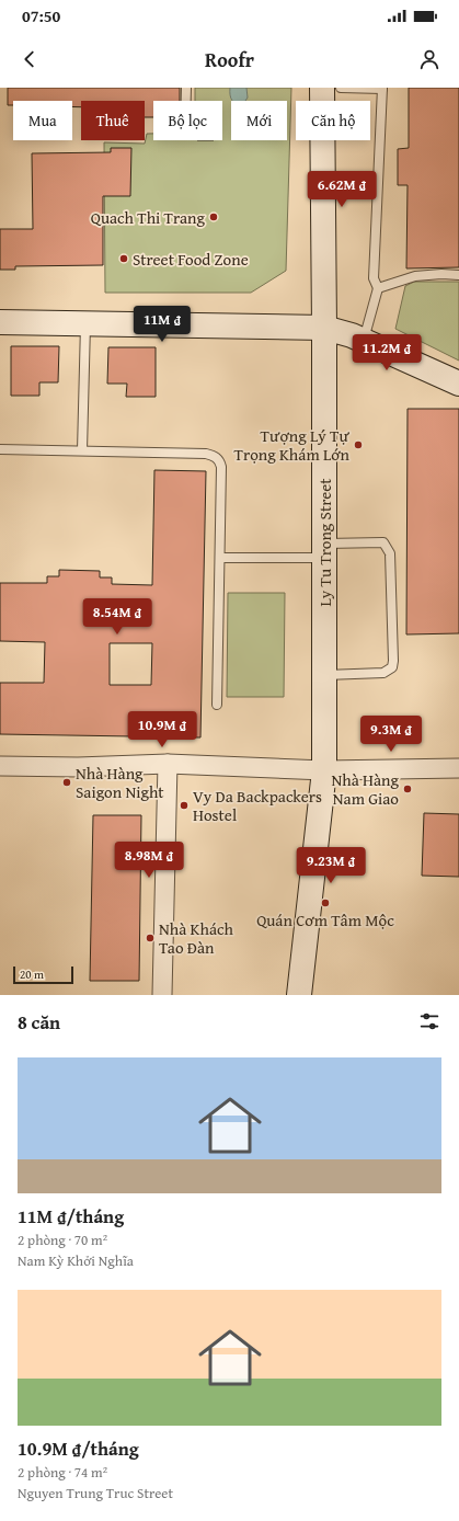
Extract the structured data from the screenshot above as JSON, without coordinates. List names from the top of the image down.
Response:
{
  "streets": {
    "street": ["Ly Tu Trong Street"]
  },
  "places": [
    "Quach Thi Trang",
    "Street Food Zone",
    "Tượng Lý Tự Trọng Khám Lớn",
    "Nhà Hàng Saigon Night",
    "Nhà Hàng Nam Giao",
    "Vy Da Backpackers Hostel",
    "Quán Cơm Tâm Mộc",
    "Nhà Khách Tao Đàn"
  ],
  "scale_bar": "20 m",
  "page": {
    "status": "07:50",
    "header": "Roofr",
    "chip": [
      "Mua",
      "Thuê",
      "Bộ lọc",
      "Mới",
      "Căn hộ"
    ],
    "price": [
      "6.62M ₫",
      "11M ₫",
      "11.2M ₫",
      "8.54M ₫",
      "10.9M ₫",
      "9.3M ₫",
      "8.98M ₫",
      "9.23M ₫"
    ],
    "scale": "20 m",
    "heading": "8 căn",
    "list": [
      {
        "name": "11M ₫/tháng",
        "note": "2 phòng · 70 m² · Nam Kỳ Khởi Nghĩa"
      },
      {
        "name": "10.9M ₫/tháng",
        "note": "2 phòng · 74 m² · Nguyen Trung Truc Street"
      }
    ]
  }
}
